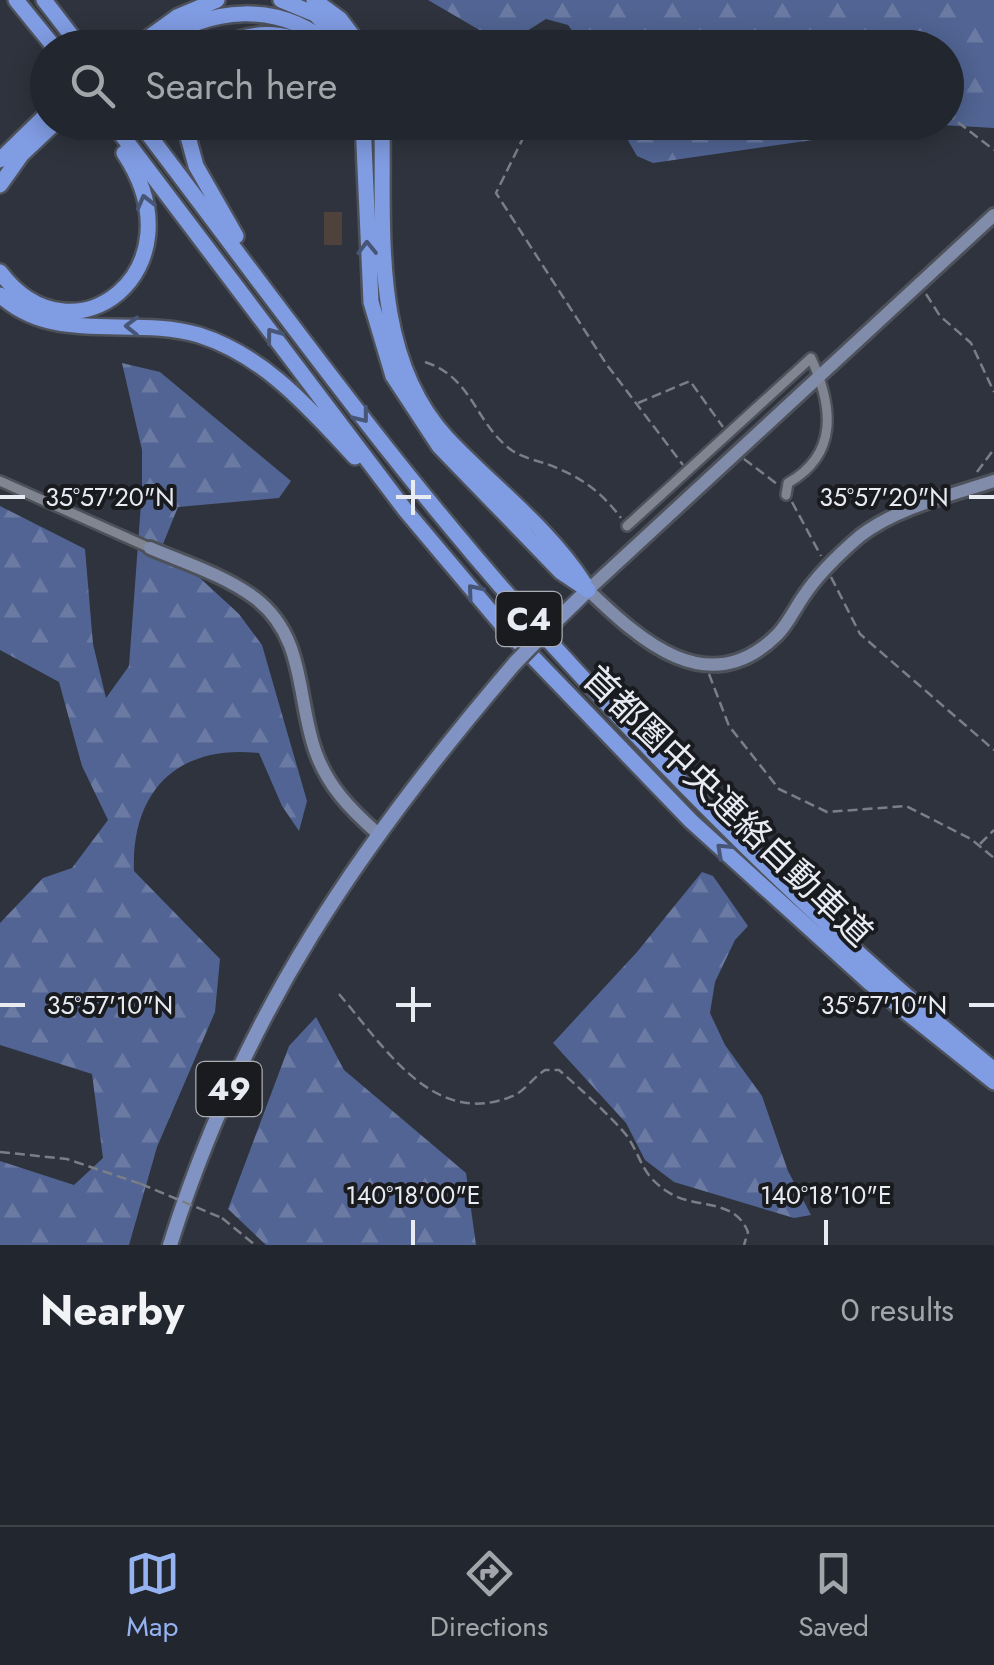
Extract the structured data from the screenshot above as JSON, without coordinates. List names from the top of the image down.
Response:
{
  "streets": {
    "highway": ["C4", "首都圏中央連絡自動車道"],
    "main road": ["49"]
  },
  "page": {
    "search": "Search here",
    "heading": ["Nearby", "0 results"],
    "nav": ["Map", "Directions", "Saved"]
  },
  "coordinates": [
    "35°57'20\"N",
    "35°57'10\"N",
    "140°18'00\"E",
    "140°18'10\"E"
  ]
}
